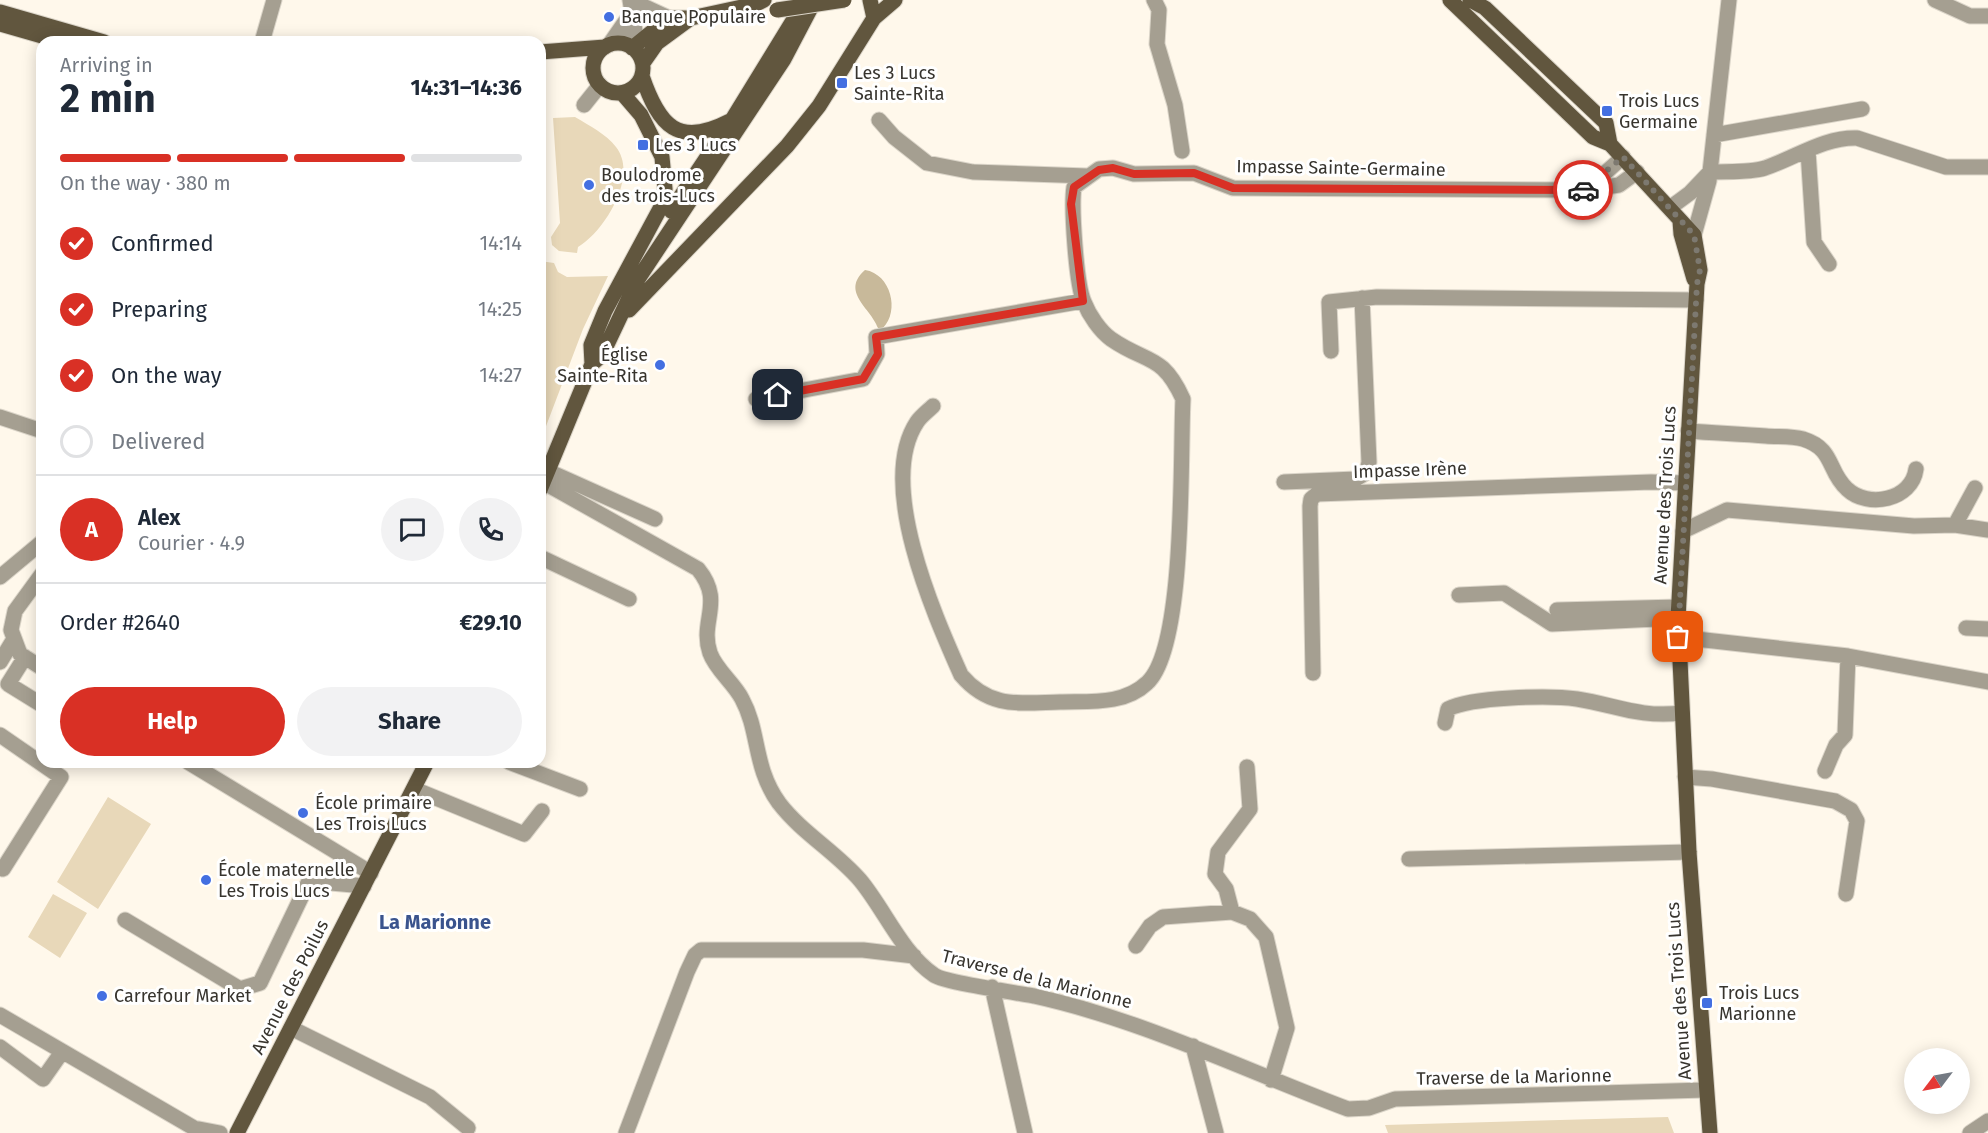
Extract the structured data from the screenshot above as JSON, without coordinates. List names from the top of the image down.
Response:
{
  "streets": {
    "main road": ["Avenue des Trois Lucs", "Avenue des Poilus"],
    "street": ["Impasse Sainte-Germaine", "Impasse Irène", "Traverse de la Marionne"]
  },
  "crossings": [
    ["Impasse Irène", "Avenue des Trois Lucs"],
    ["Avenue des Trois Lucs", "Traverse de la Marionne"]
  ],
  "districts": ["La Marionne"],
  "places": {
    "other": [
      "Banque Populaire",
      "Boulodrome des trois-Lucs",
      "Église Sainte-Rita",
      "École primaire Les Trois Lucs",
      "École maternelle Les Trois Lucs",
      "Carrefour Market"
    ],
    "transit": [
      "Les 3 Lucs Sainte-Rita",
      "Trois Lucs Germaine",
      "Les 3 Lucs",
      "Trois Lucs Marionne"
    ]
  },
  "north": "bottom left",
  "page": {
    "heading": ["2 min", "Arriving in", "14:31–14:36"],
    "panel": [
      "Alex",
      "Courier · 4.9",
      "Order #2640",
      "€29.10"
    ],
    "bar": "On the way · 380 m",
    "list": [
      ["Confirmed", "14:14"],
      ["Preparing", "14:25"],
      ["On the way", "14:27"],
      "Delivered"
    ],
    "round": "A",
    "buttons": ["Help", "Share"]
  }
}
